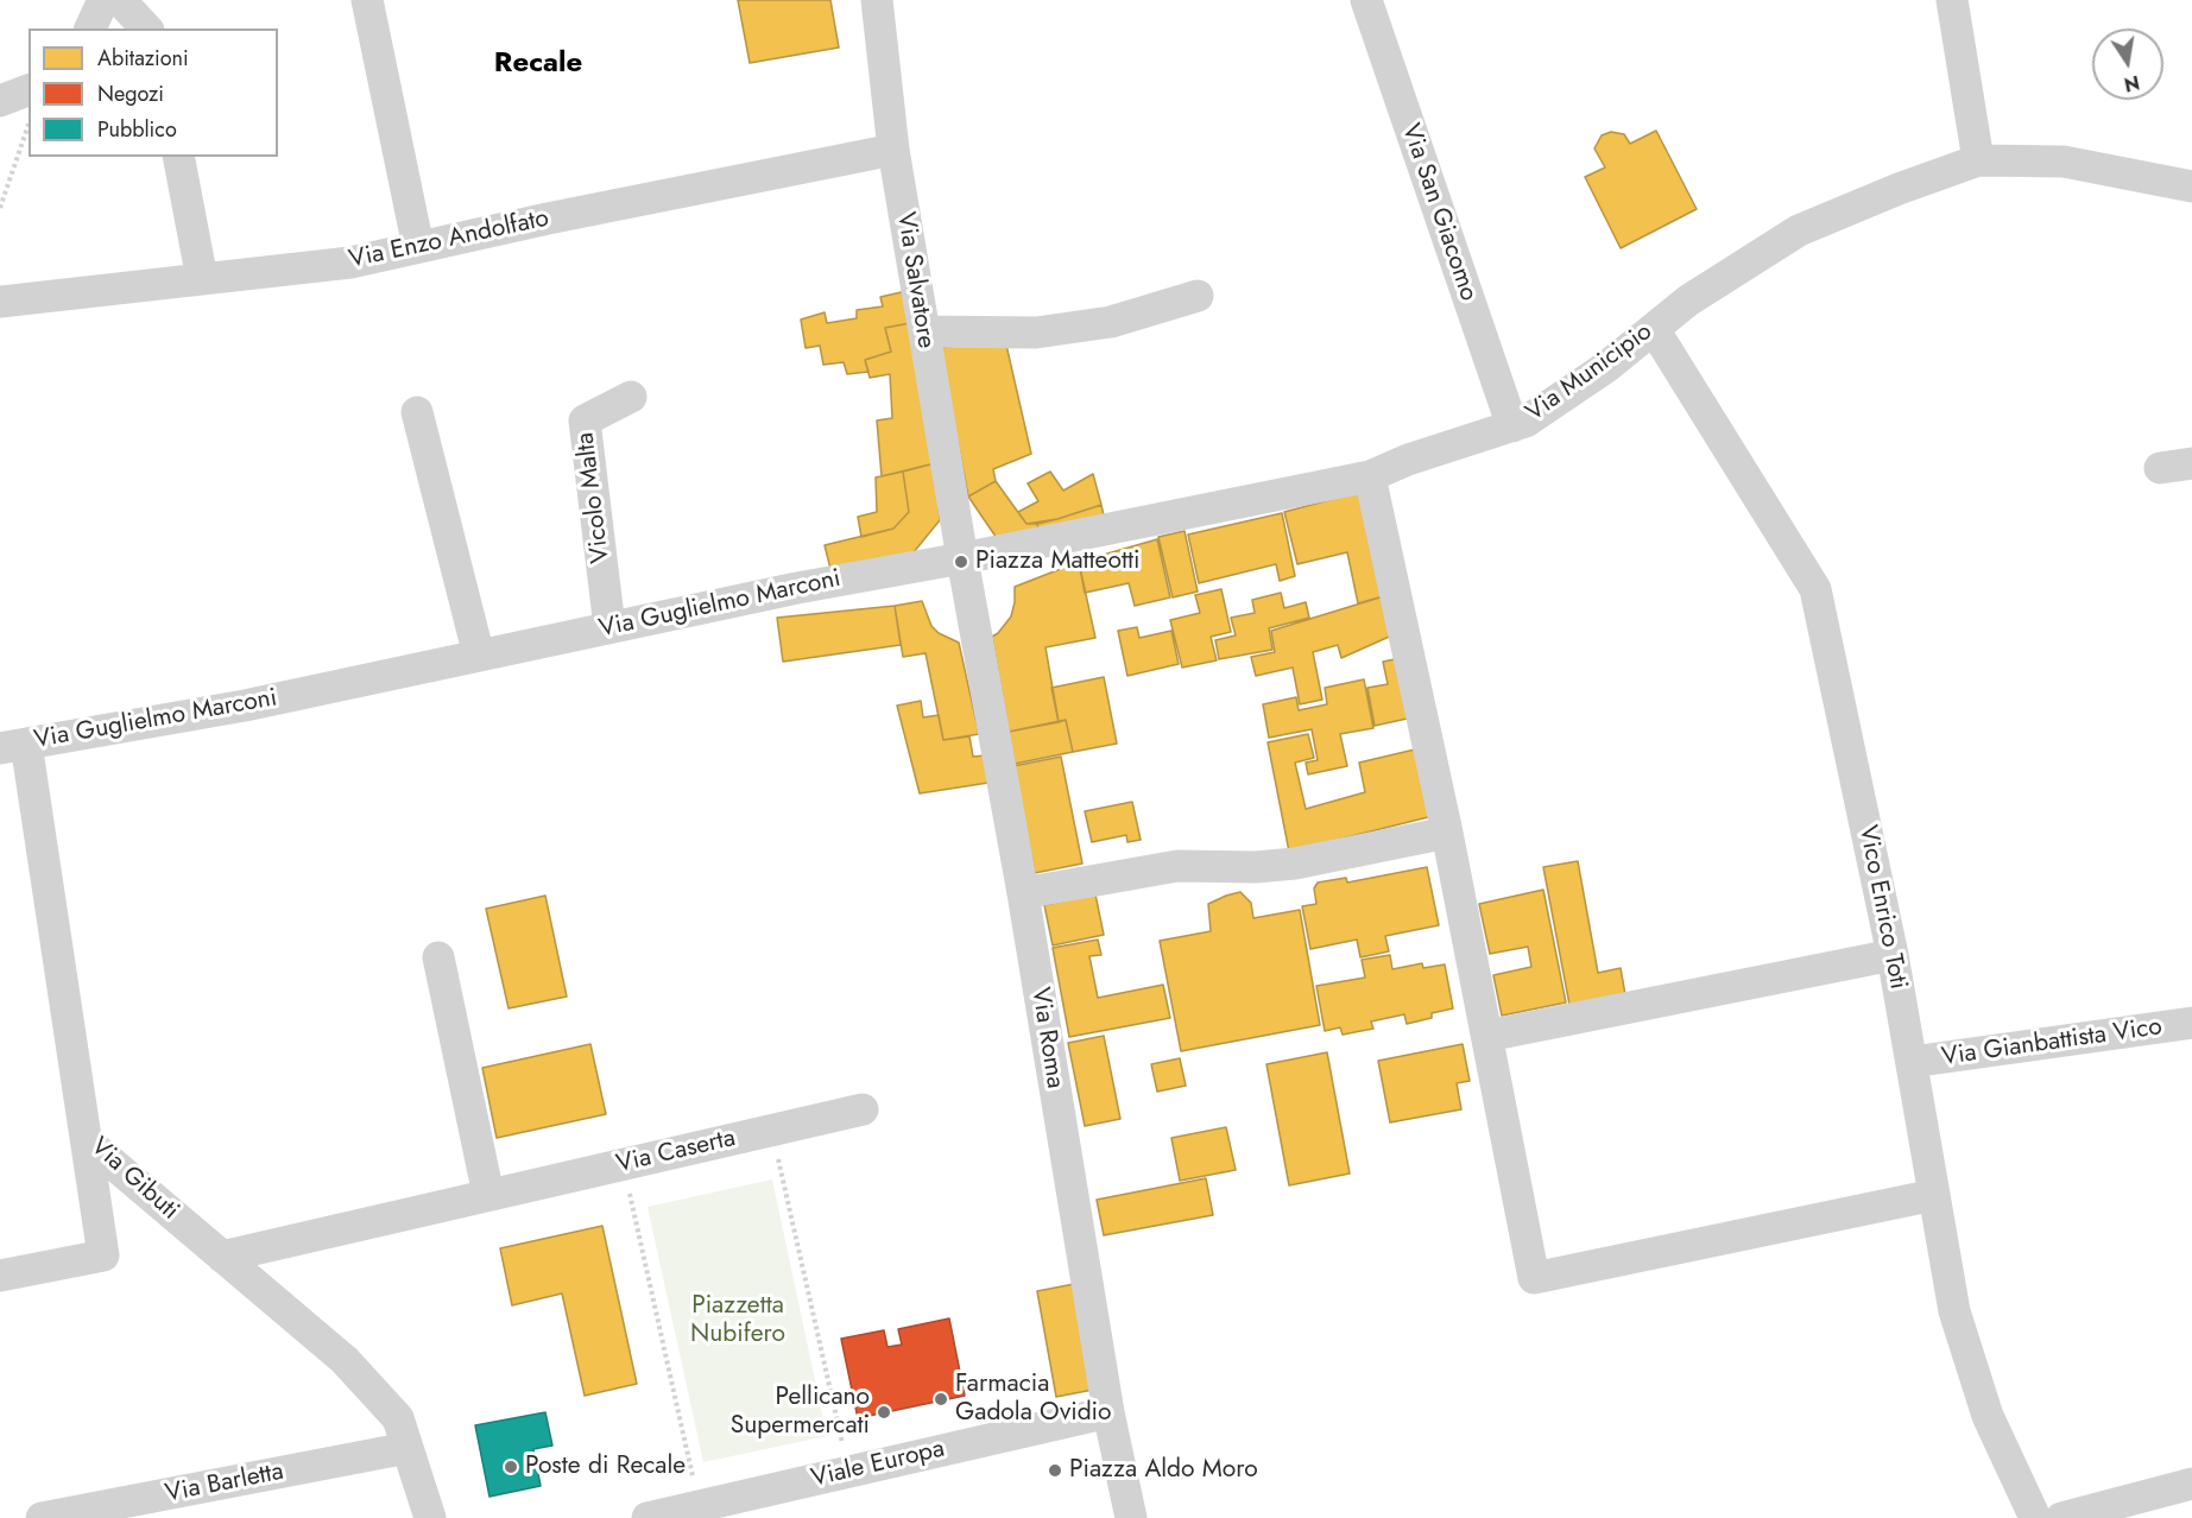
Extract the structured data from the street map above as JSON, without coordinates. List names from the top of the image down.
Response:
{
  "streets": {
    "street": [
      "Via San Giacomo",
      "Via Enzo Andolfato",
      "Via Salvatore",
      "Via Municipio",
      "Vicolo Malta",
      "Via Guglielmo Marconi",
      "Vico Enrico Toti",
      "Via Roma",
      "Via Gianbattista Vico",
      "Via Caserta",
      "Via Gibuti",
      "Viale Europa",
      "Via Barletta"
    ]
  },
  "crossings": [
    ["Via San Giacomo", "Via Municipio"],
    ["Via Enzo Andolfato", "Via Salvatore"],
    ["Via Salvatore", "Via Municipio"],
    ["Via Salvatore", "Via Guglielmo Marconi"],
    ["Via Salvatore", "Via Roma"],
    ["Via Municipio", "Via Guglielmo Marconi"],
    ["Via Municipio", "Vico Enrico Toti"],
    ["Via Municipio", "Via Roma"],
    ["Vicolo Malta", "Via Guglielmo Marconi"],
    ["Via Guglielmo Marconi", "Via Roma"],
    ["Via Guglielmo Marconi", "Via Gibuti"],
    ["Vico Enrico Toti", "Via Gianbattista Vico"],
    ["Via Roma", "Viale Europa"],
    ["Via Caserta", "Via Gibuti"],
    ["Via Gibuti", "Via Barletta"]
  ],
  "districts": ["Recale"],
  "parks": ["Piazzetta Nubifero"],
  "places": [
    "Piazza Matteotti",
    "Farmacia Gadola Ovidio",
    "Pellicano Supermercati",
    "Poste di Recale",
    "Piazza Aldo Moro"
  ],
  "legend": ["Abitazioni", "Negozi", "Pubblico"],
  "north": "bottom"
}
